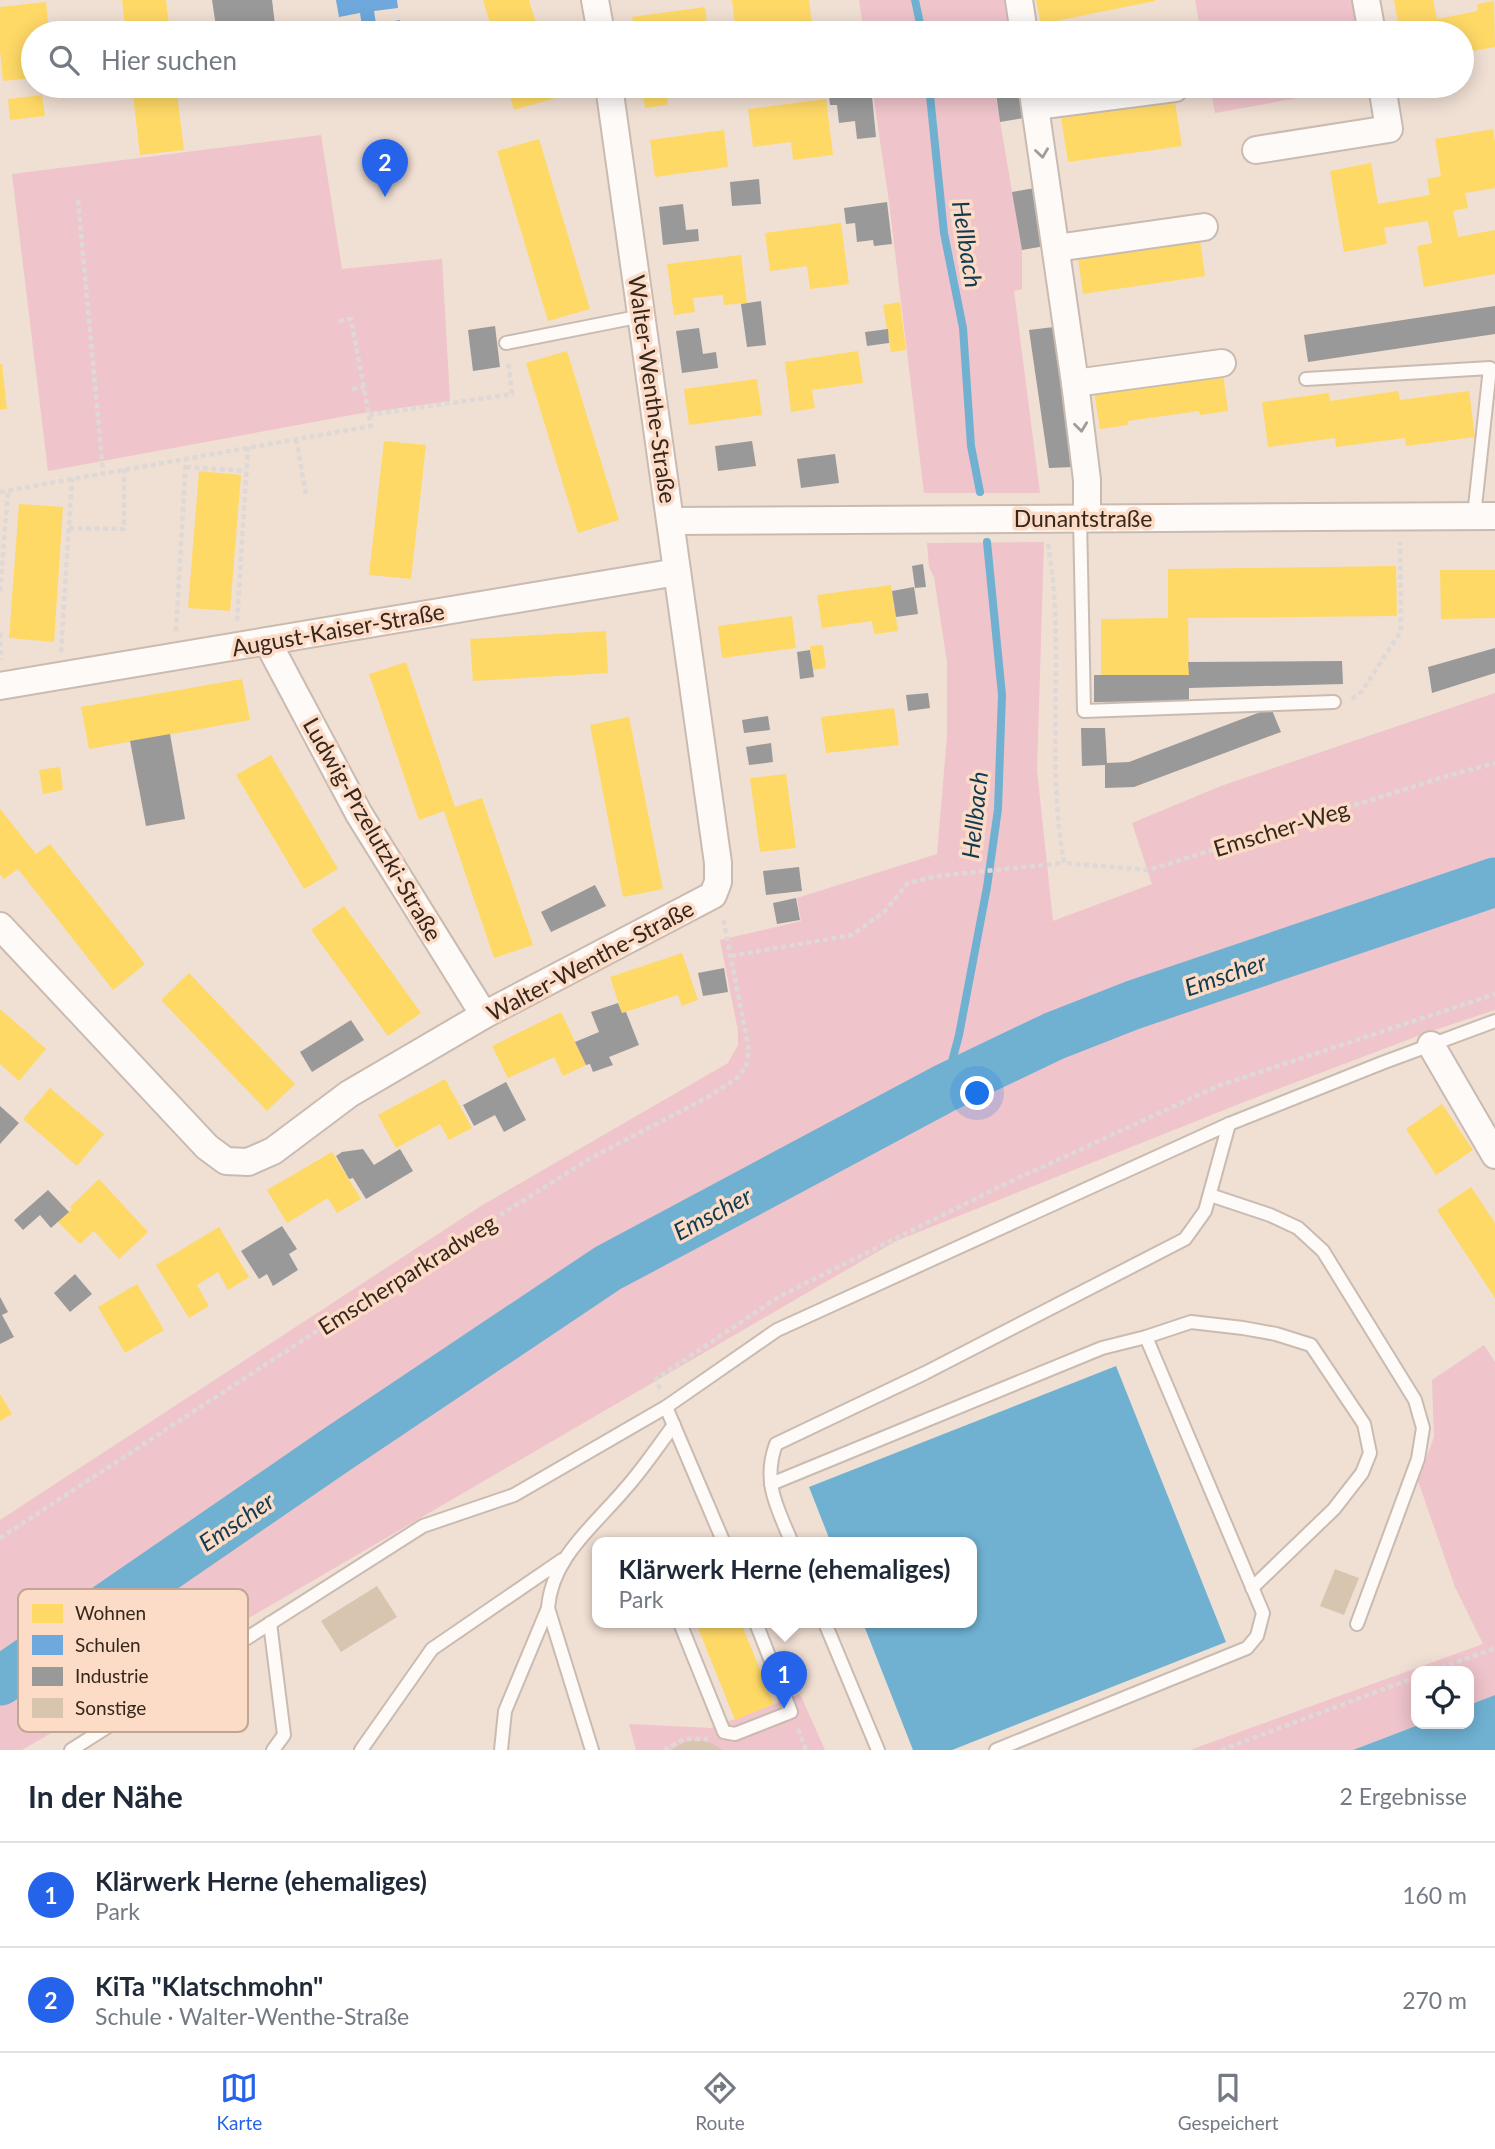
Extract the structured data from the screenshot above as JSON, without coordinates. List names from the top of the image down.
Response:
{
  "streets": {
    "street": [
      "Walter-Wenthe-Straße",
      "Dunantstraße",
      "August-Kaiser-Straße",
      "Ludwig-Przelutzki-Straße"
    ],
    "path": ["Emscher-Weg", "Emscherparkradweg"]
  },
  "crossings": [
    ["Walter-Wenthe-Straße", "Dunantstraße"],
    ["Walter-Wenthe-Straße", "August-Kaiser-Straße"],
    ["Walter-Wenthe-Straße", "Ludwig-Przelutzki-Straße"],
    ["August-Kaiser-Straße", "Ludwig-Przelutzki-Straße"],
    ["Emscher-Weg", "Emscherparkradweg"]
  ],
  "water": ["Hellbach", "Emscher"],
  "legend": [
    "Wohnen",
    "Schulen",
    "Industrie",
    "Sonstige"
  ],
  "page": {
    "search": "Hier suchen",
    "pins": ["2", "1"],
    "popup": ["Klärwerk Herne (ehemaliges)", "Park"],
    "heading": ["In der Nähe", "2 Ergebnisse"],
    "list": [
      {
        "mark": "1",
        "name": "Klärwerk Herne (ehemaliges)",
        "note": "Park",
        "value": "160 m"
      },
      {
        "mark": "2",
        "name": "KiTa \"Klatschmohn\"",
        "note": "Schule · Walter-Wenthe-Straße",
        "value": "270 m"
      }
    ],
    "nav": ["Karte", "Route", "Gespeichert"]
  }
}
